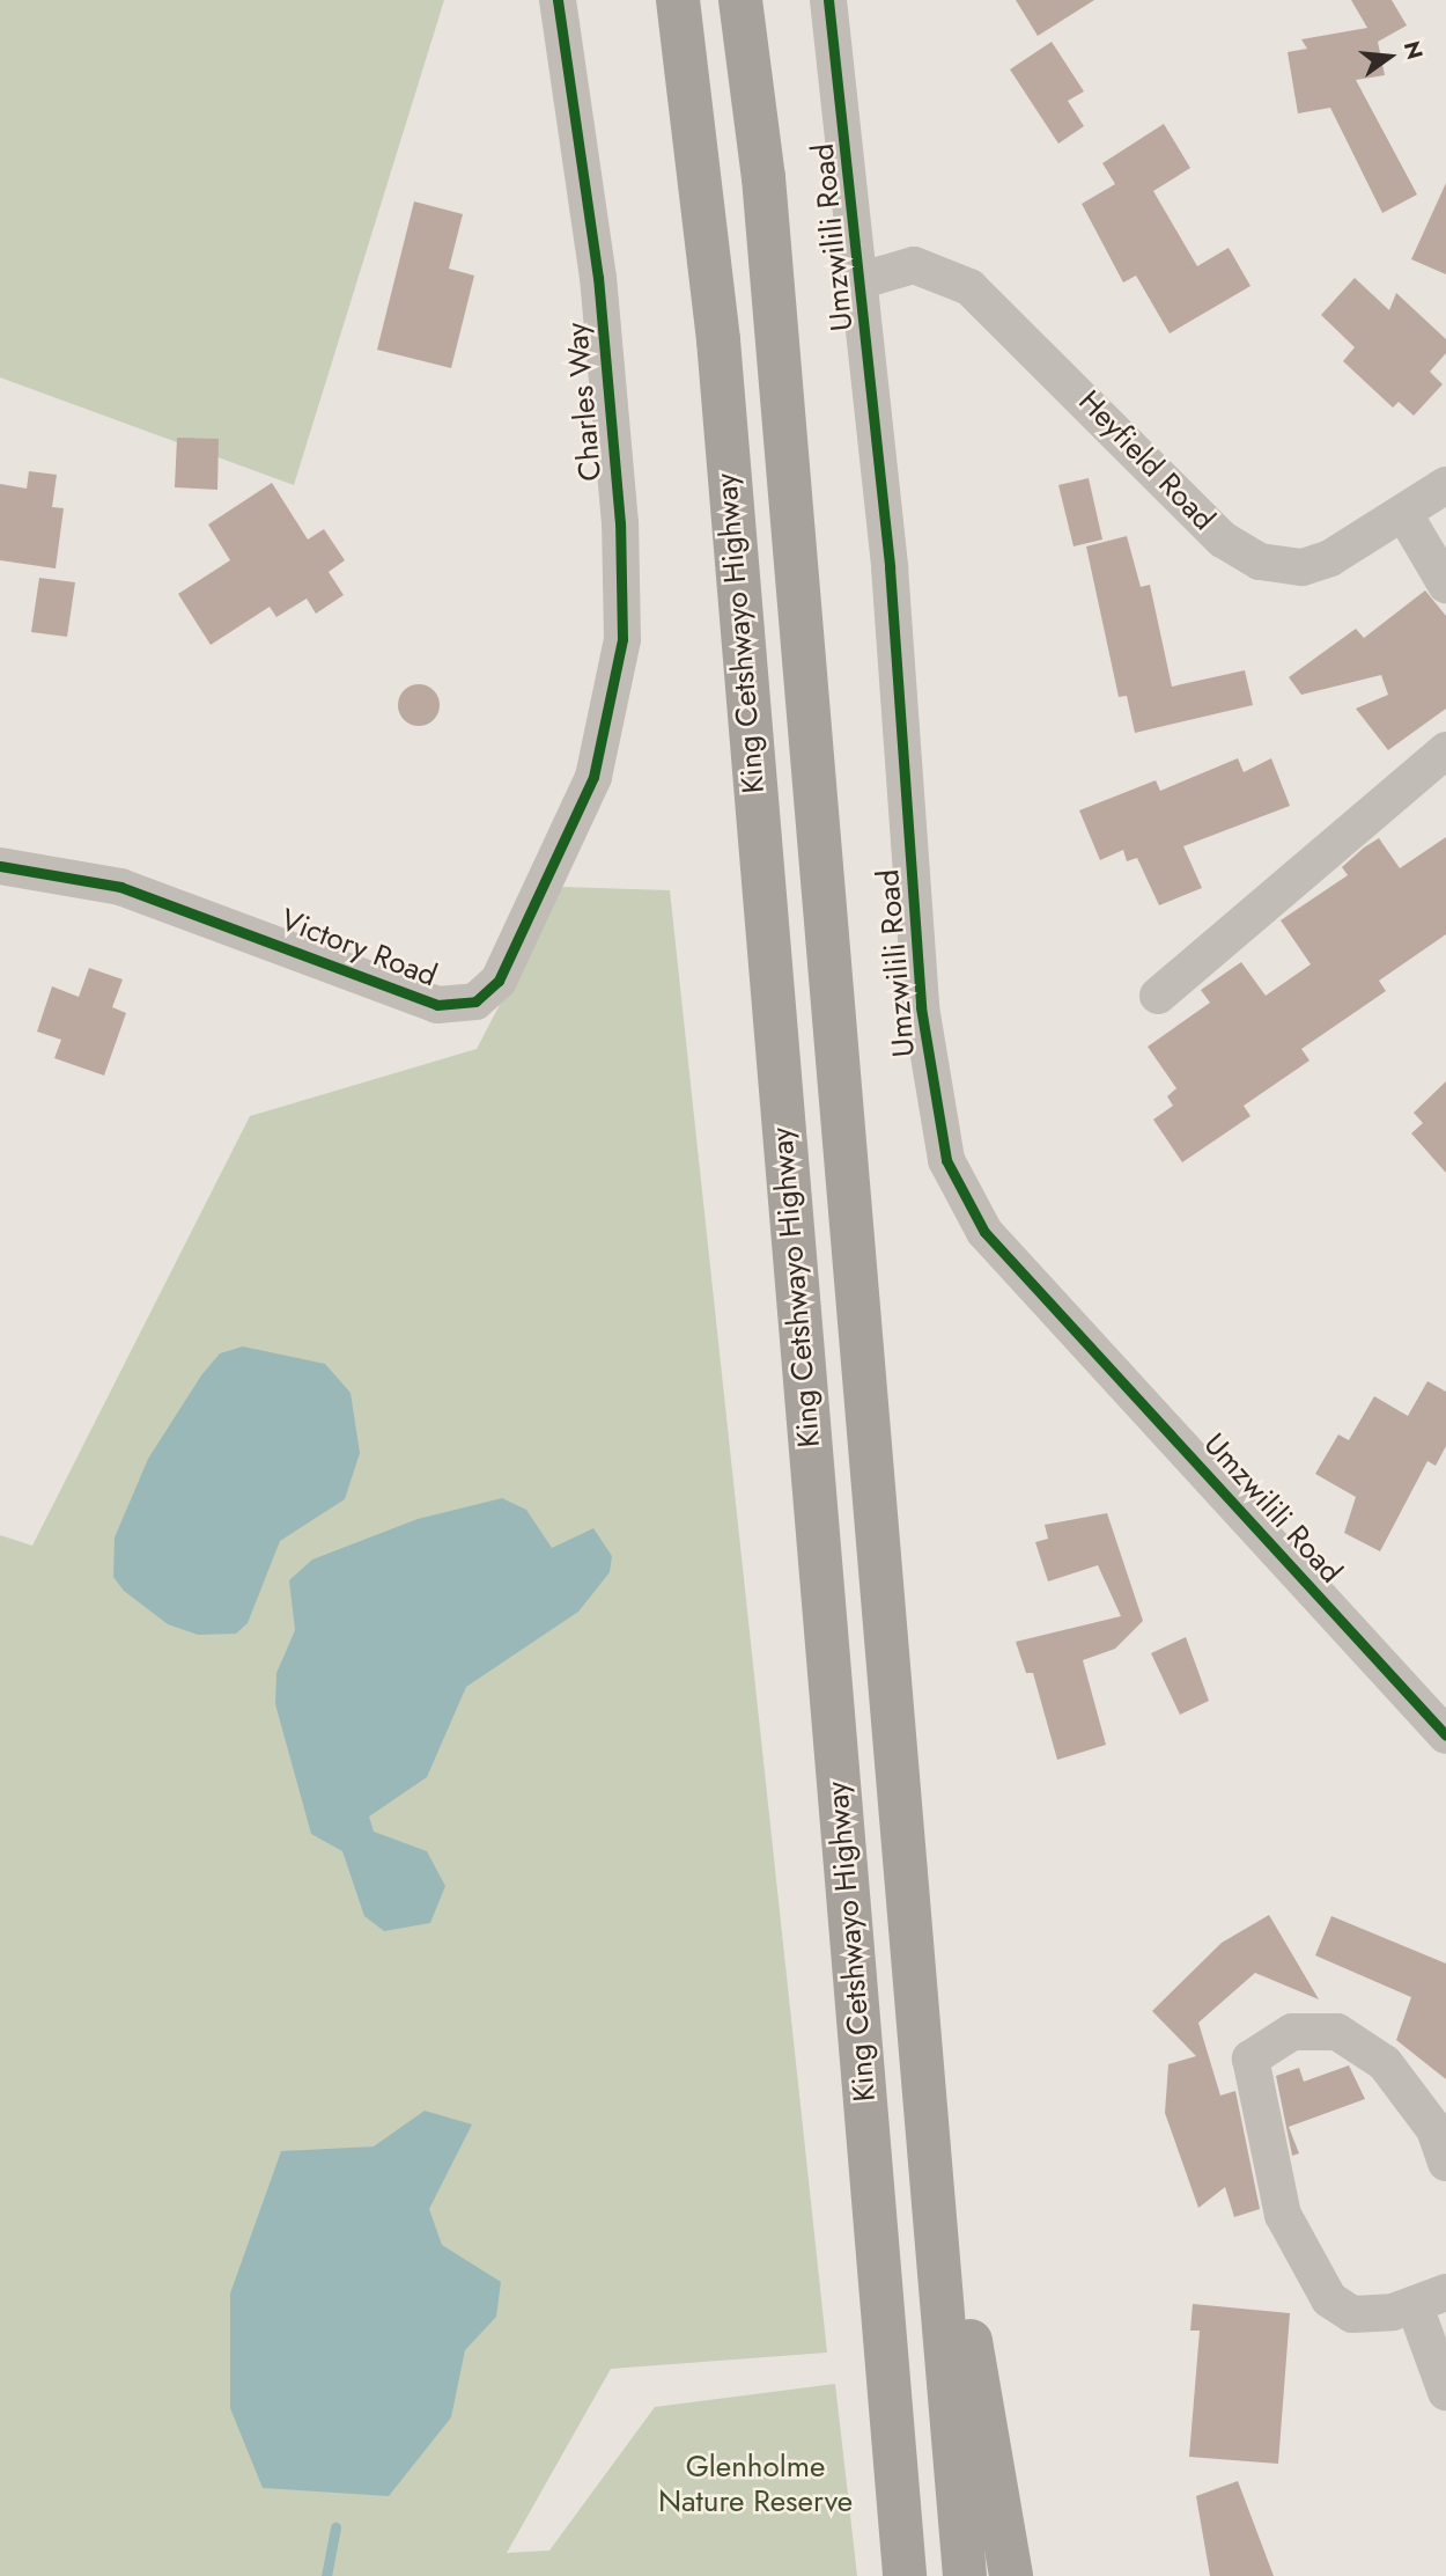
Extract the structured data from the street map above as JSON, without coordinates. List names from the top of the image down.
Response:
{
  "streets": {
    "highway": ["King Cetshwayo Highway"],
    "street": [
      "Umzwilili Road",
      "Charles Way",
      "Heyfield Road",
      "Victory Road"
    ]
  },
  "crossings": [
    ["Umzwilili Road", "Heyfield Road"],
    ["Charles Way", "Victory Road"]
  ],
  "parks": ["Glenholme Nature Reserve"],
  "north": "right"
}
